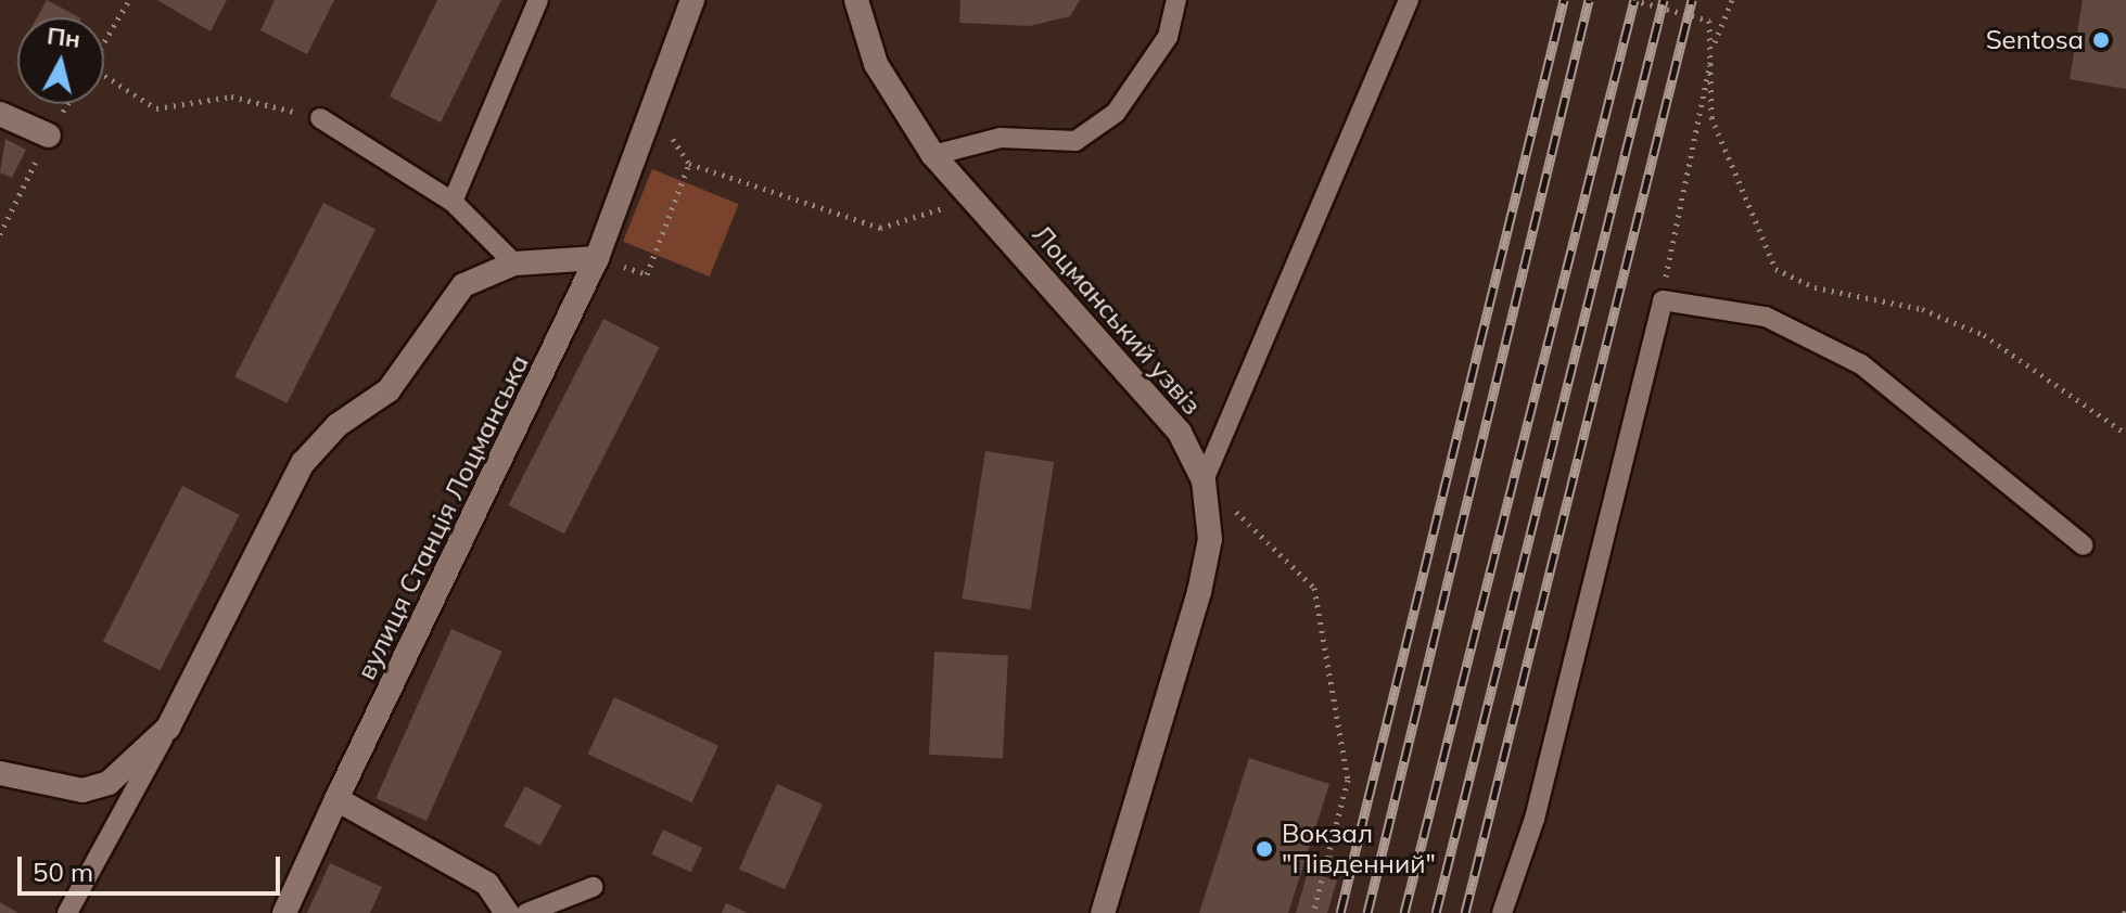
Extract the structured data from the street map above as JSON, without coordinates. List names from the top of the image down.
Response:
{
  "streets": {
    "street": ["Лоцманський узвіз", "вулиця Станція Лоцманська"]
  },
  "places": ["Sentosa", "Вокзал \"Південний\""],
  "scale_bar": "50 m",
  "north": "top"
}
